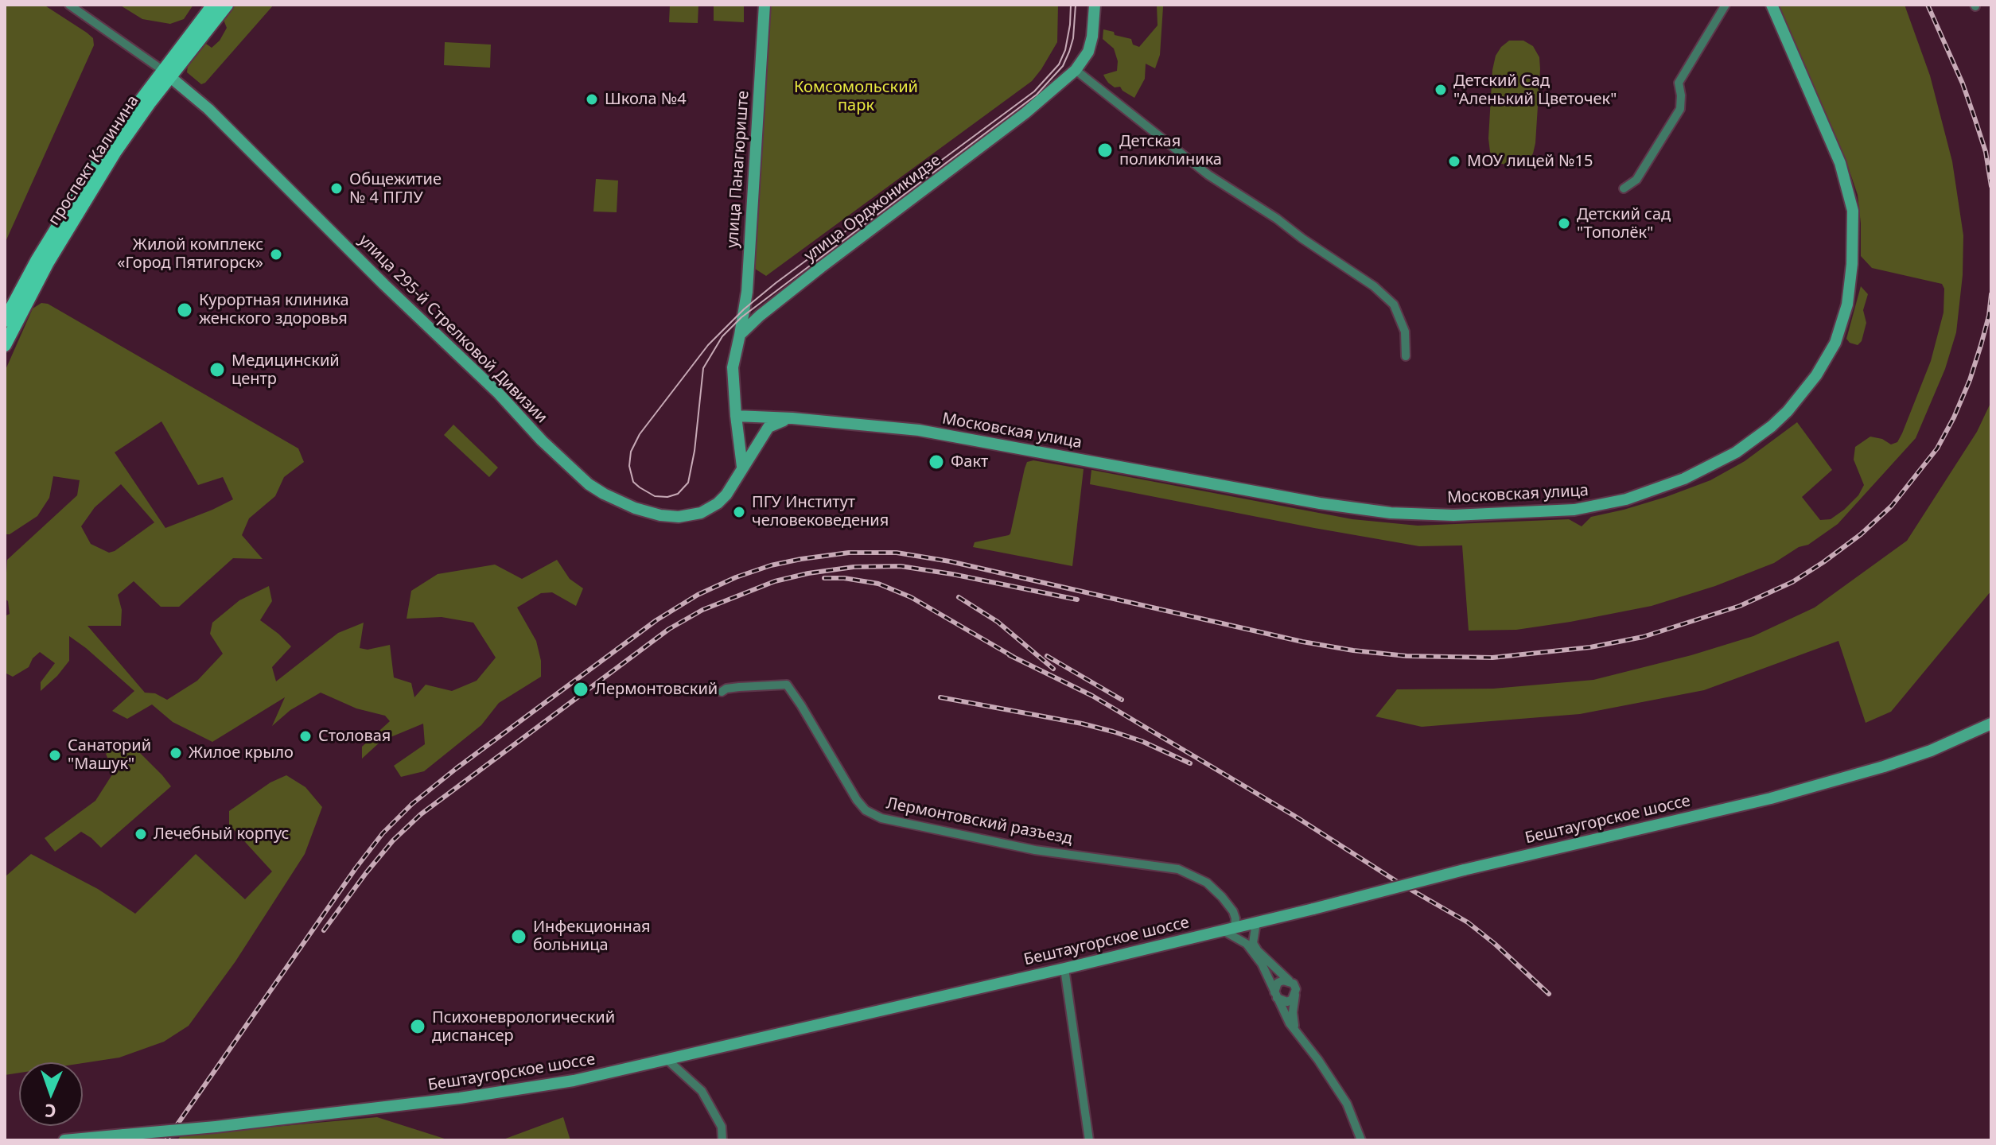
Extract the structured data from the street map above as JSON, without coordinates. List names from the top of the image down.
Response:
{
  "streets": {
    "main road": ["проспект Калинина"],
    "street": [
      "улица Панагюриште",
      "улица Орджоникидзе",
      "улица 295-й Стрелковой Дивизии",
      "Московская улица",
      "Бештаугорское шоссе",
      "Лермонтовский разъезд"
    ]
  },
  "crossings": [
    ["проспект Калинина", "улица 295-й Стрелковой Дивизии"],
    ["улица Панагюриште", "улица Орджоникидзе"],
    ["Бештаугорское шоссе", "Лермонтовский разъезд"]
  ],
  "parks": ["Комсомольский парк"],
  "places": [
    "Детский Сад \"Аленький Цветочек\"",
    "Школа №4",
    "Детская поликлиника",
    "МОУ лицей №15",
    "Общежитие № 4 ПГЛУ",
    "Детский сад \"Тополёк\"",
    "Жилой комплекс «Город Пятигорск»",
    "Курортная клиника женского здоровья",
    "Медицинский центр",
    "Факт",
    "ПГУ Институт человековедения",
    "Лермонтовский",
    "Столовая",
    "Жилое крыло",
    "Санаторий \"Машук\"",
    "Лечебный корпус",
    "Инфекционная больница",
    "Психоневрологический диспансер"
  ],
  "north": "bottom"
}
